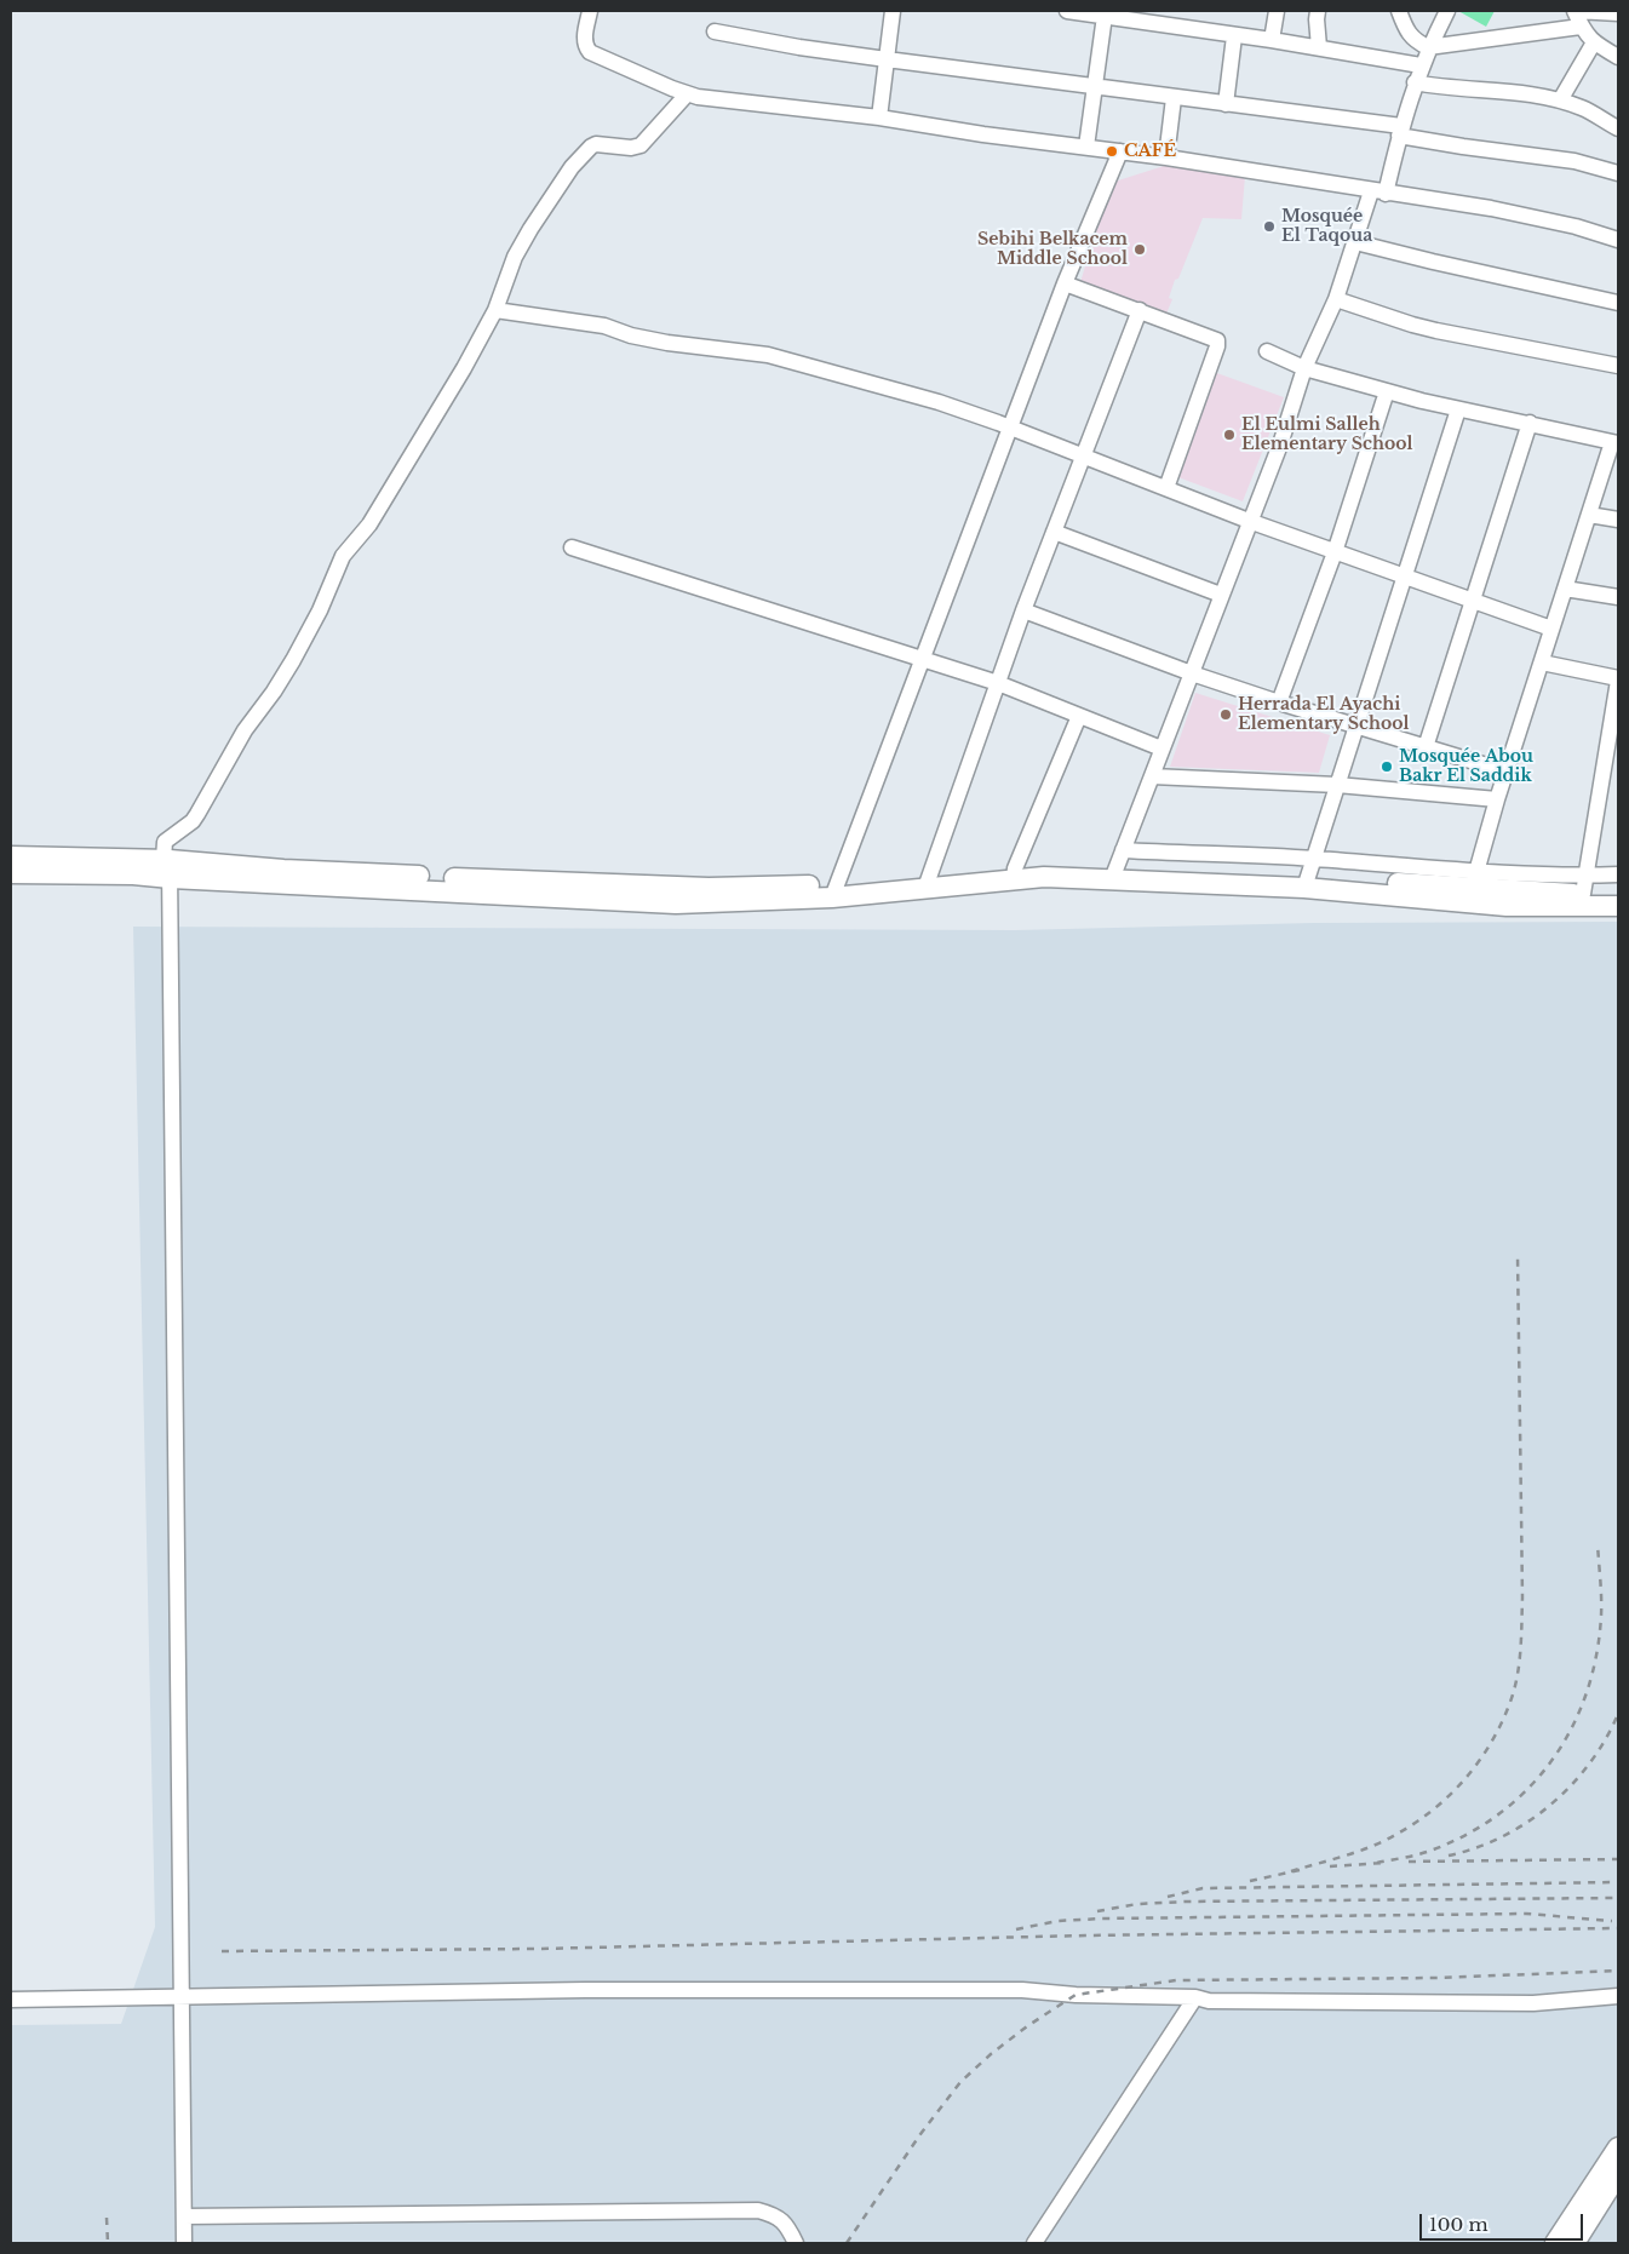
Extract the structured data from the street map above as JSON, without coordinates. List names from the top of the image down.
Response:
{
  "places": [
    "CAFÉ",
    "Mosquée El Taqoua",
    "Sebihi Belkacem Middle School",
    "El Eulmi Salleh Elementary School",
    "Herrada El Ayachi Elementary School",
    "Mosquée Abou Bakr El Saddik"
  ],
  "scale_bar": "100 m"
}
